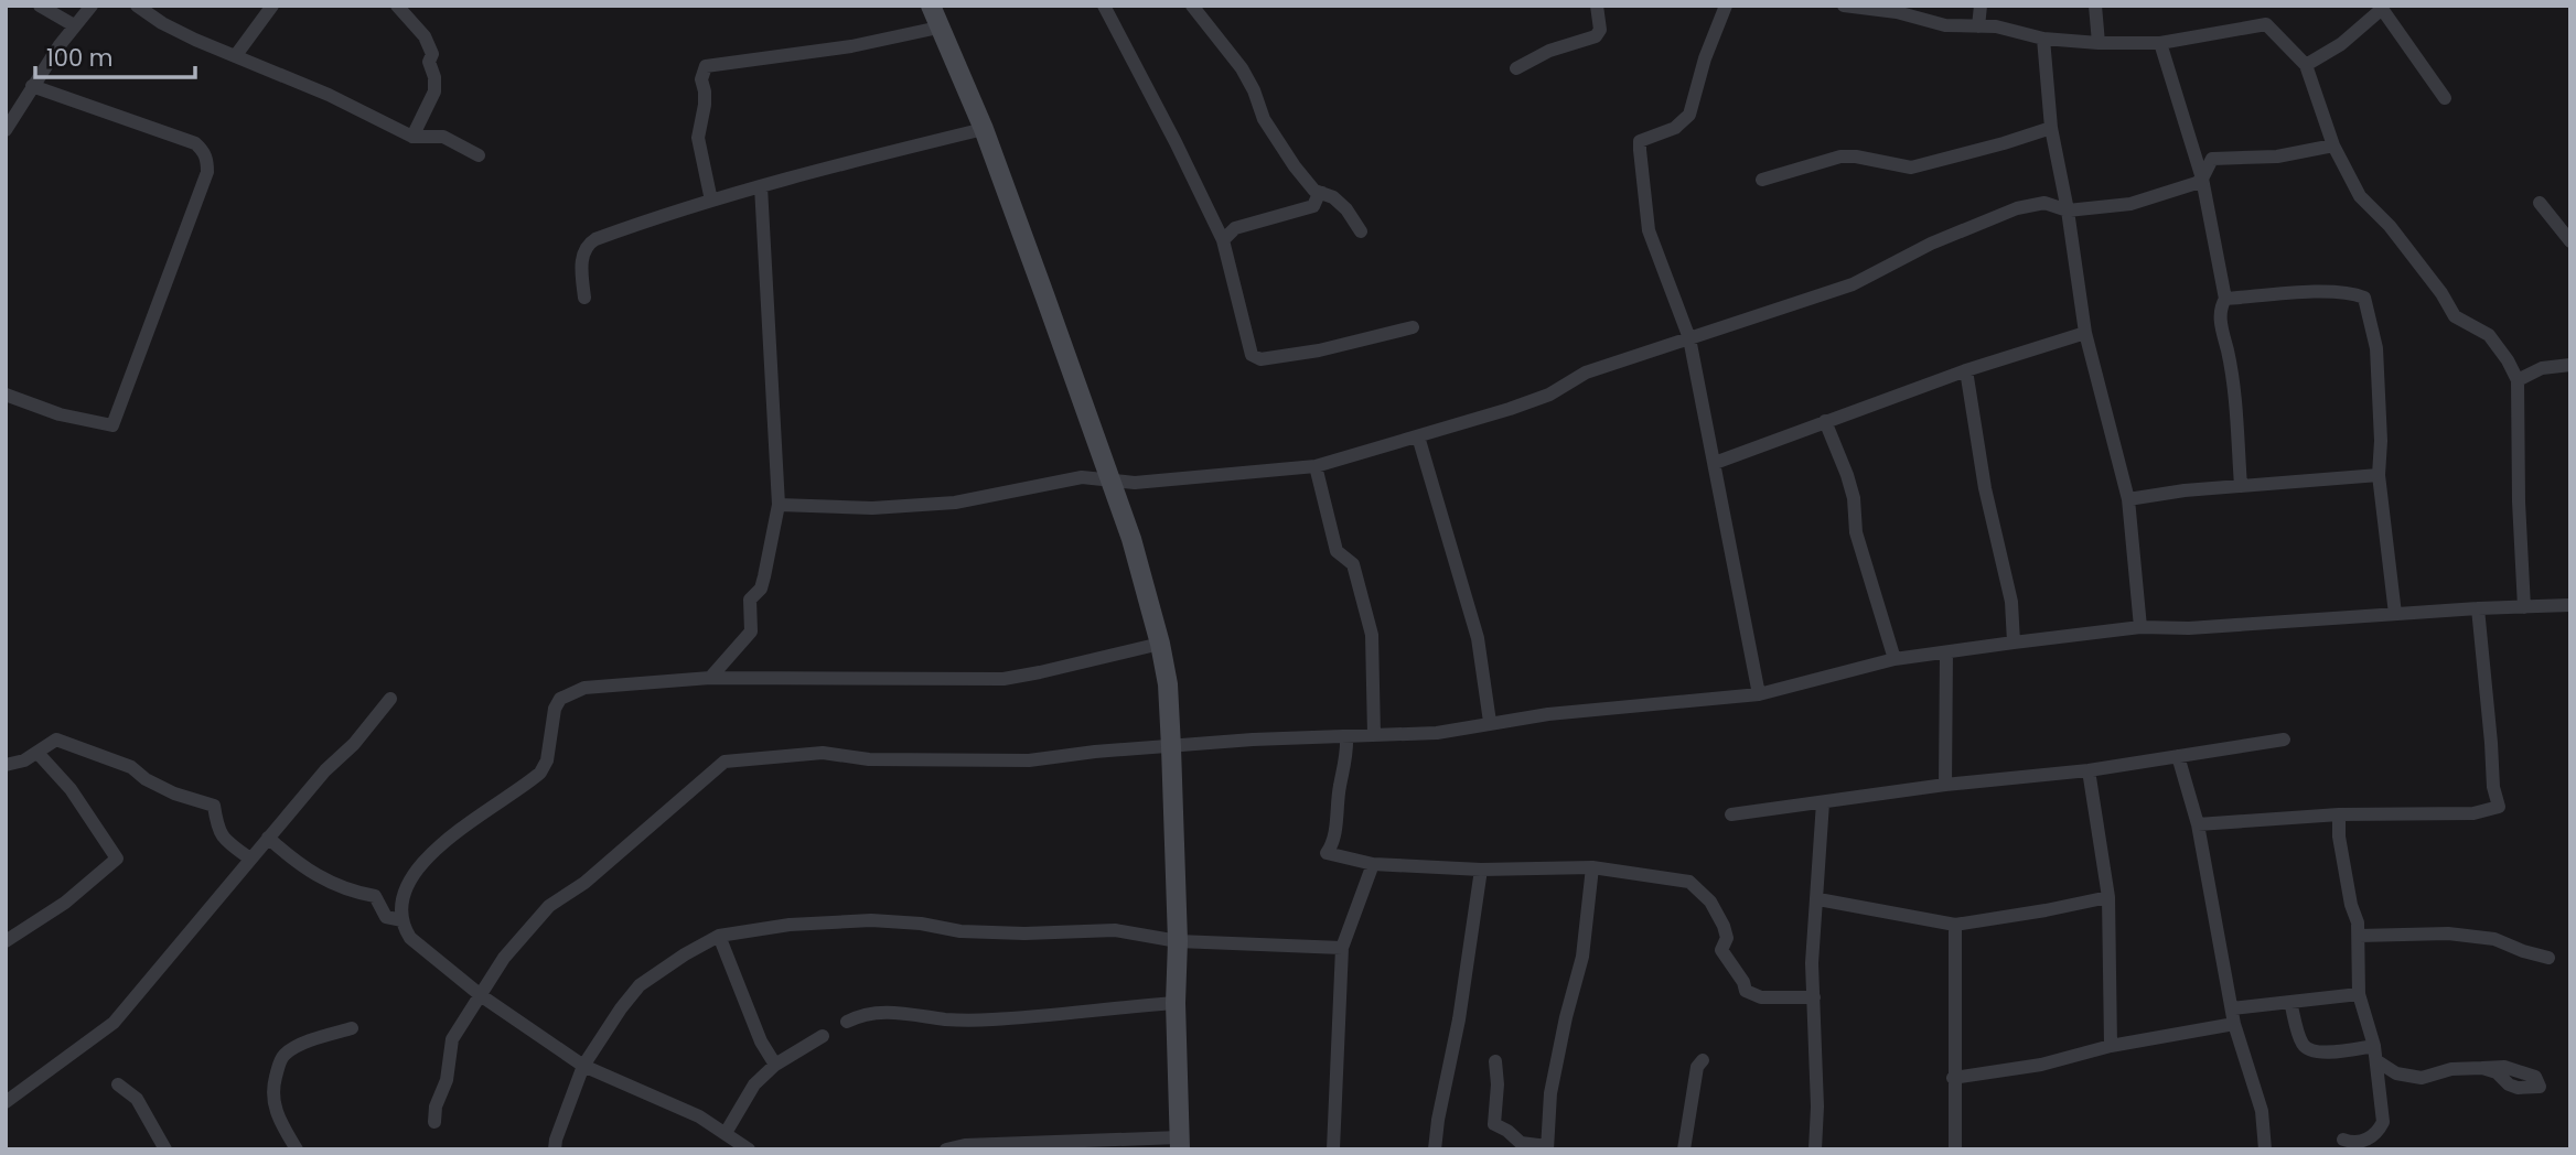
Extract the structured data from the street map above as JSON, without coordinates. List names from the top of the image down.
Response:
{
  "scale_bar": "100 m"
}
